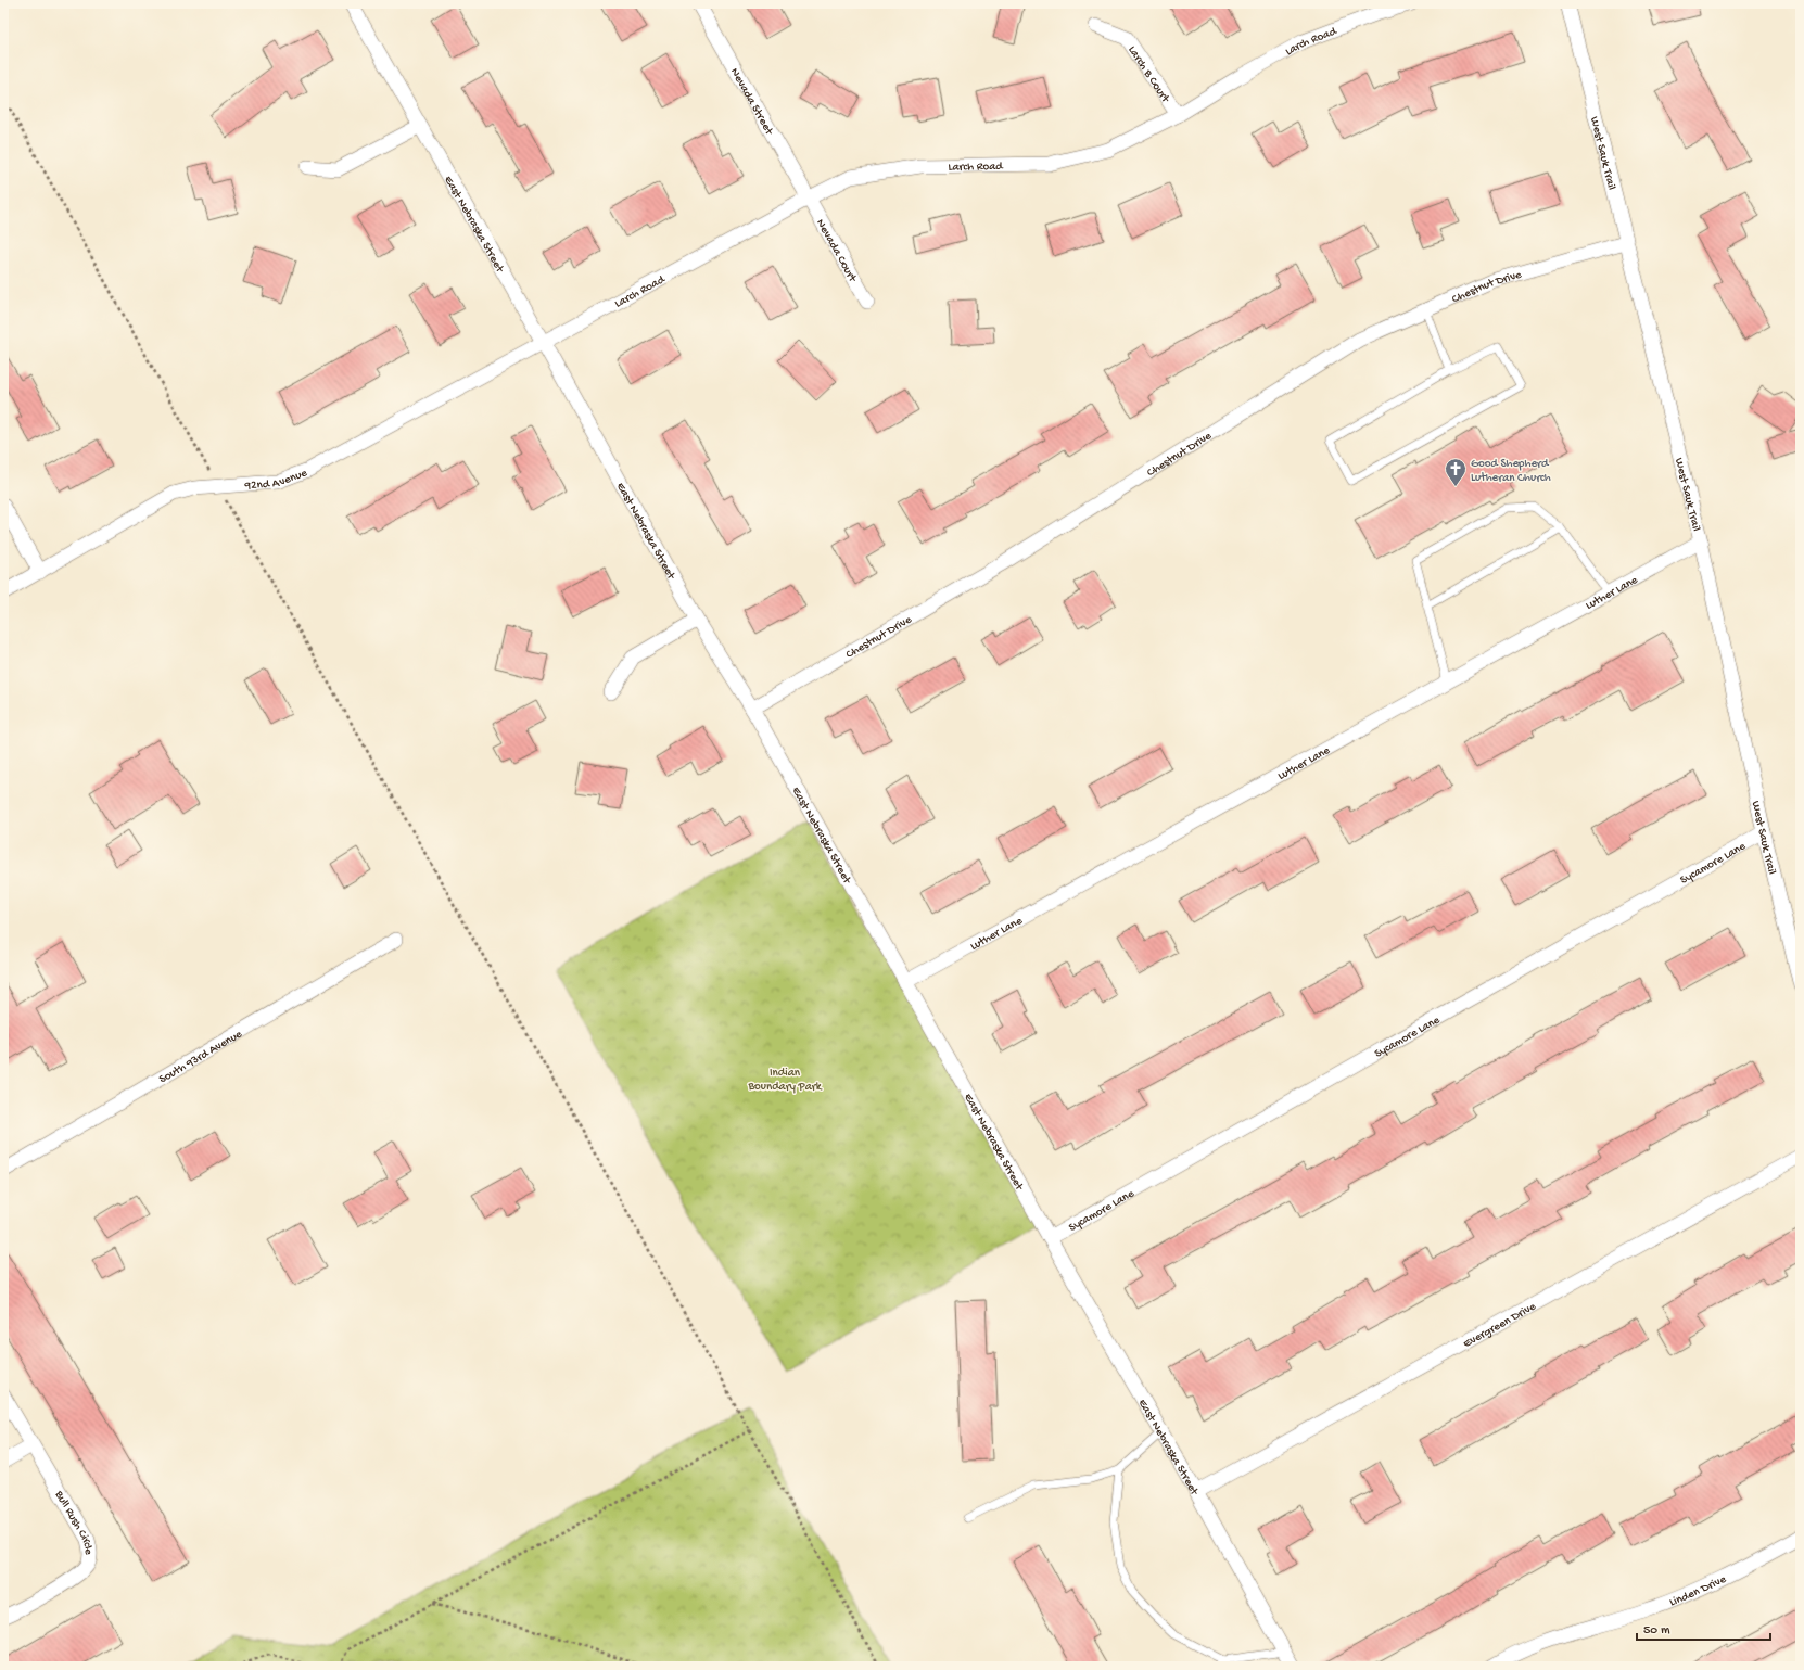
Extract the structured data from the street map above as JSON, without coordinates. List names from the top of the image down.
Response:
{
  "streets": {
    "street": [
      "Larch Road",
      "Larch B Court",
      "Nevada Street",
      "West Sauk Trail",
      "East Nebraska Street",
      "Nevada Court",
      "Chestnut Drive",
      "92nd Avenue",
      "Luther Lane",
      "Sycamore Lane",
      "South 93rd Avenue",
      "Evergreen Drive",
      "Bull Rush Circle",
      "Linden Drive"
    ]
  },
  "crossings": [
    ["Larch Road", "Larch B Court"],
    ["Larch Road", "Nevada Street"],
    ["Larch Road", "East Nebraska Street"],
    ["Larch Road", "Nevada Court"],
    ["Larch Road", "92nd Avenue"],
    ["Nevada Street", "Nevada Court"],
    ["West Sauk Trail", "Chestnut Drive"],
    ["West Sauk Trail", "Luther Lane"],
    ["West Sauk Trail", "Sycamore Lane"],
    ["East Nebraska Street", "Chestnut Drive"],
    ["East Nebraska Street", "92nd Avenue"],
    ["East Nebraska Street", "Luther Lane"],
    ["East Nebraska Street", "Sycamore Lane"],
    ["East Nebraska Street", "Evergreen Drive"]
  ],
  "parks": ["Indian Boundary Park"],
  "places": {
    "church": ["Good Shepherd Lutheran Church"]
  },
  "scale_bar": "50 m"
}
